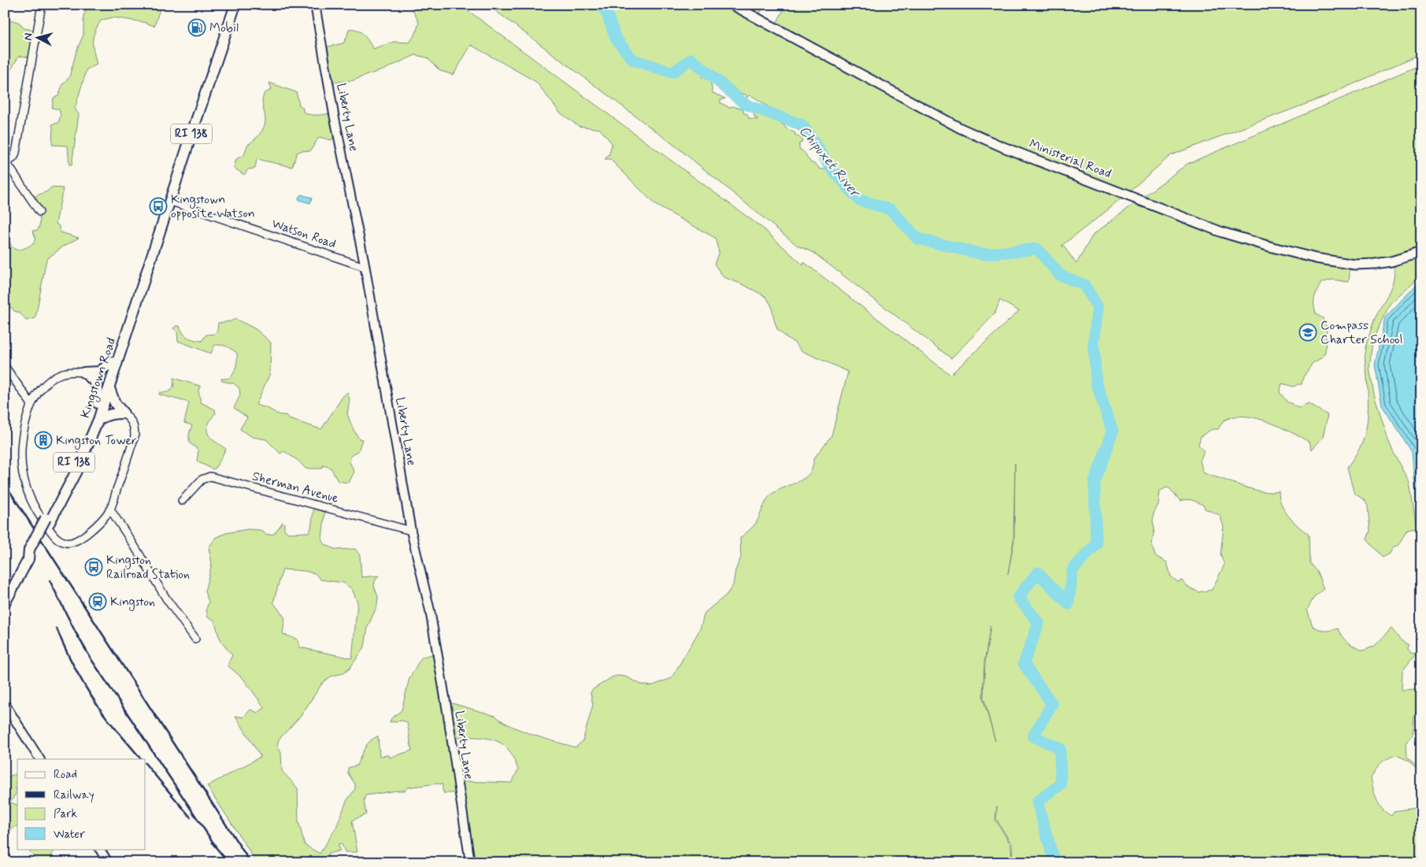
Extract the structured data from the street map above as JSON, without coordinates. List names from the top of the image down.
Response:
{
  "streets": {
    "main road": ["RI 138", "Ministerial Road", "Kingstown Road"],
    "street": ["Liberty Lane", "Watson Road", "Sherman Avenue"]
  },
  "crossings": [
    ["Liberty Lane", "Watson Road"],
    ["Liberty Lane", "Sherman Avenue"],
    ["Watson Road", "Kingstown Road"]
  ],
  "water": ["Chipuxet River"],
  "places": {
    "fuel station": ["Mobil"],
    "bus stop": ["Kingstown opposite Watson", "Kingston Railroad Station"],
    "school or university": ["Compass Charter School"],
    "building": ["Kingston Tower"],
    "station": ["Kingston"]
  },
  "legend": [
    "Road",
    "Railway",
    "Park",
    "Water"
  ],
  "north": "left"
}
